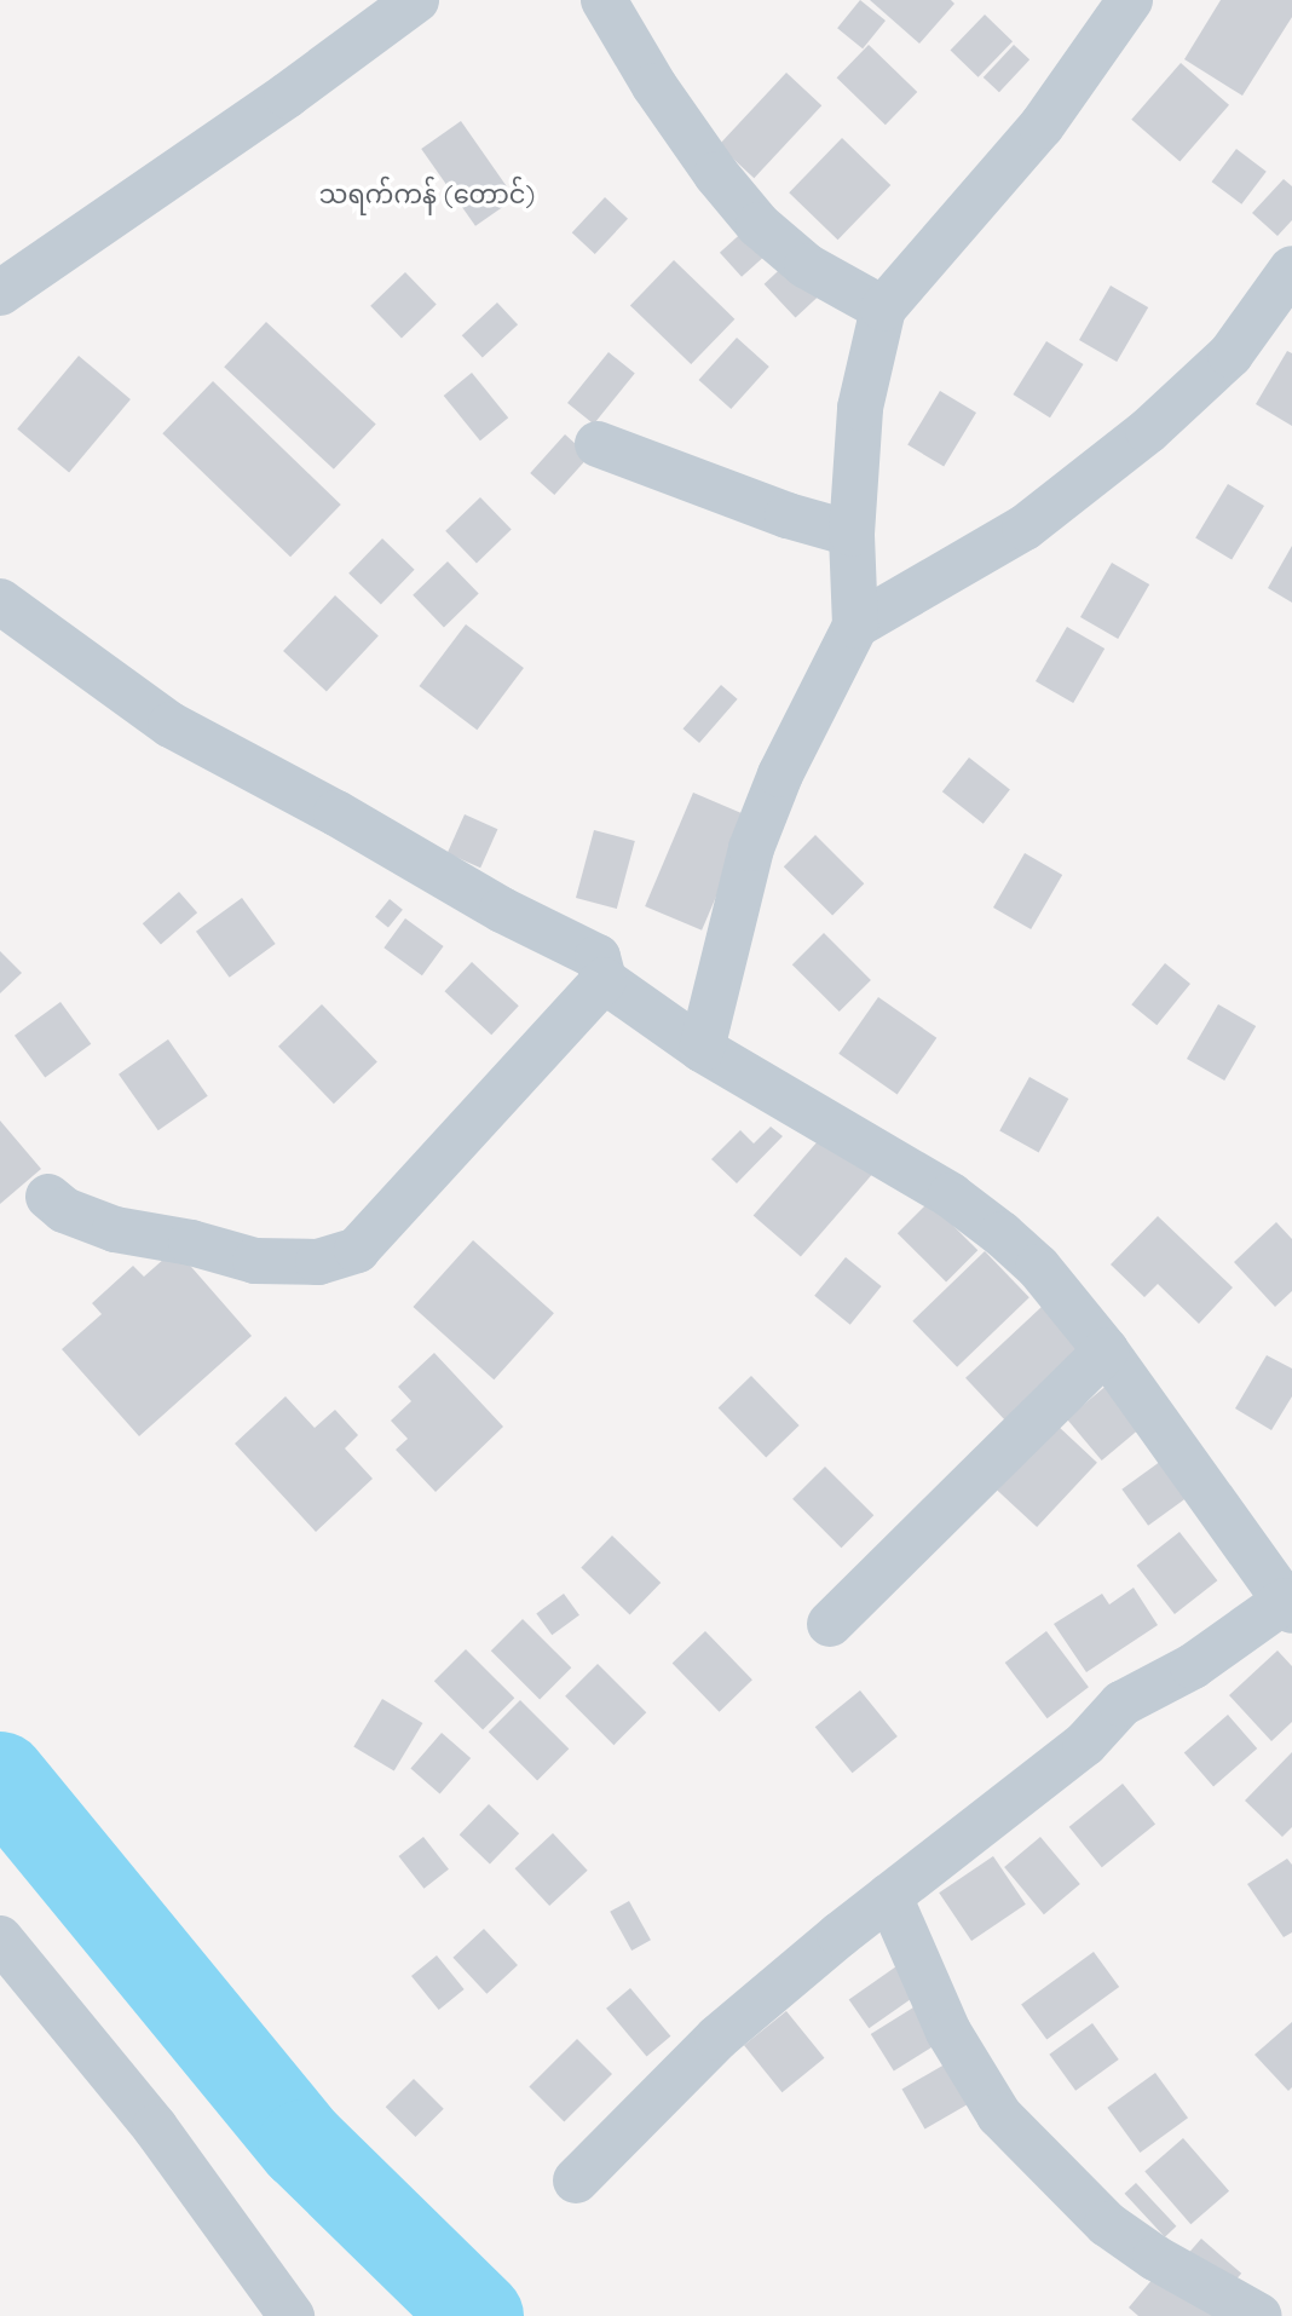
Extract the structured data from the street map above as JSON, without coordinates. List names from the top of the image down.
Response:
{
  "districts": ["သရက်ကန် (တောင်)"]
}
